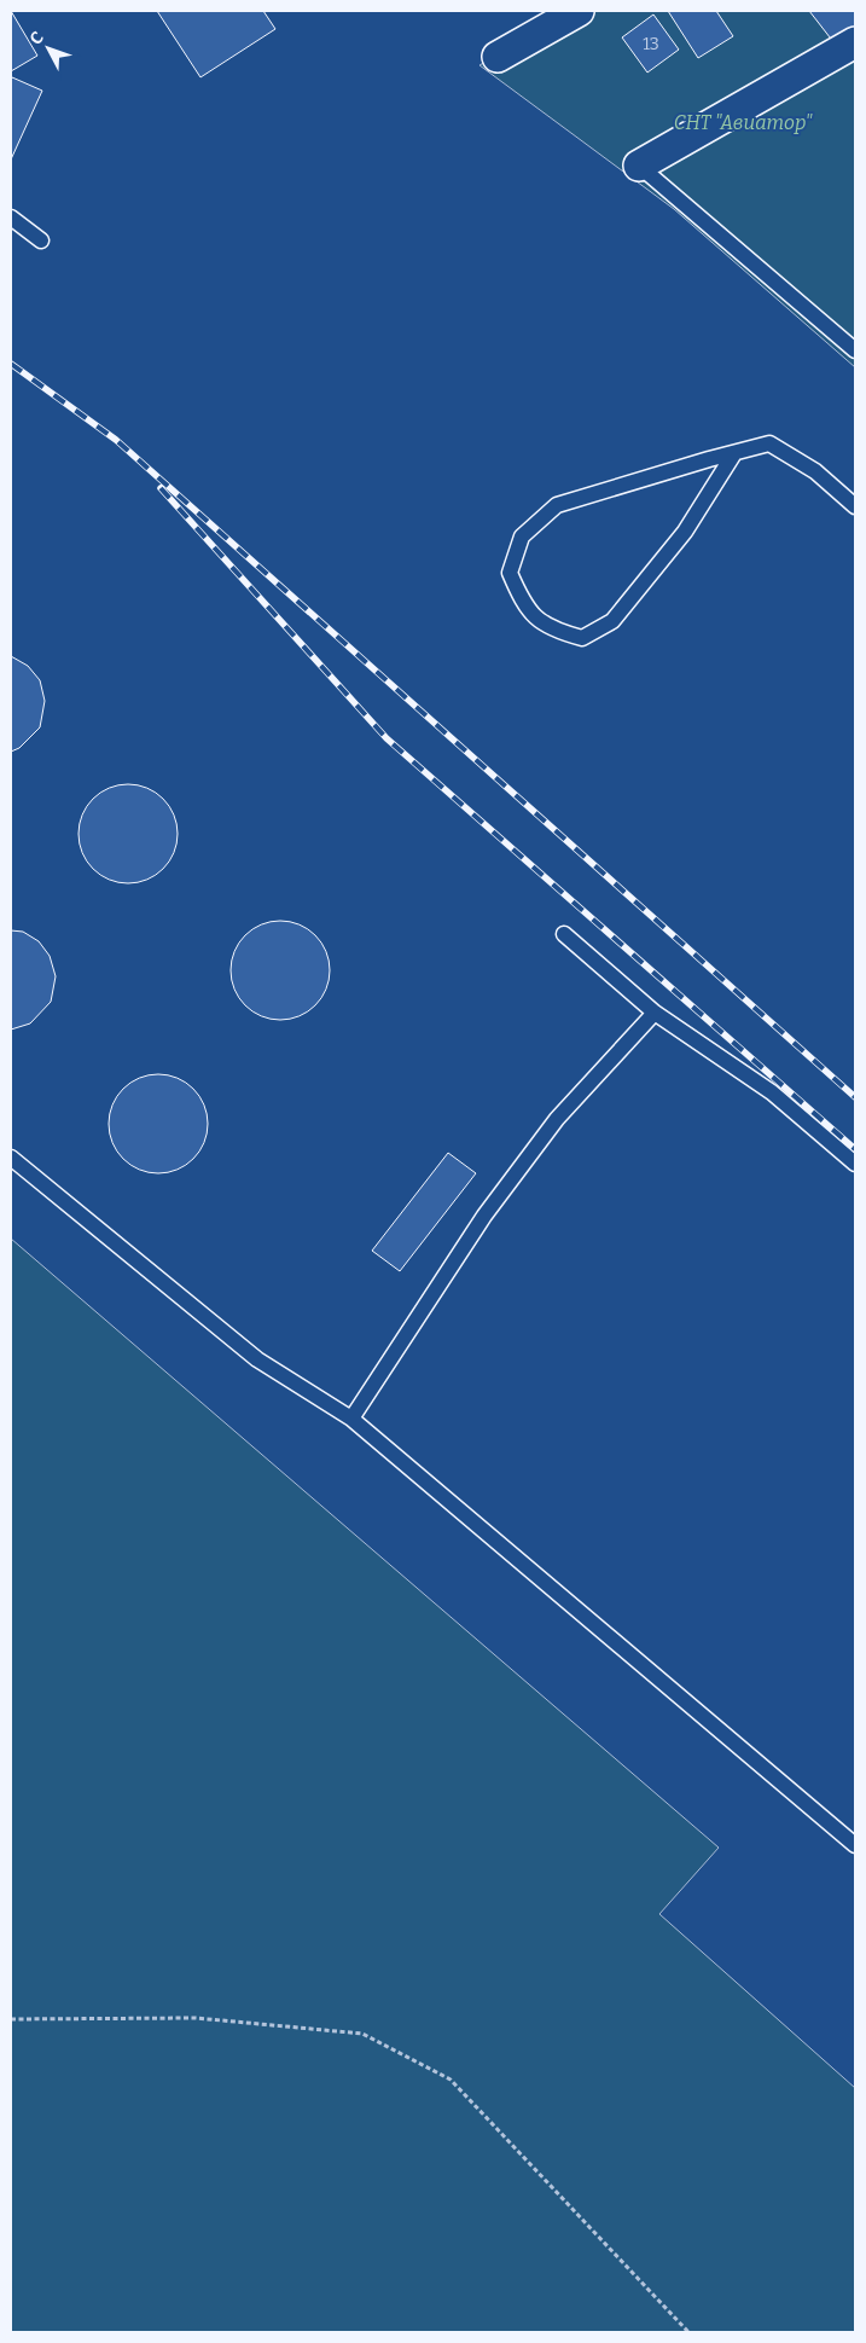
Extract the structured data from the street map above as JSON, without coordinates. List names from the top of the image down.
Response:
{
  "parks": ["СНТ \"Авиатор\""],
  "house_numbers": ["13"],
  "north": "top left"
}
